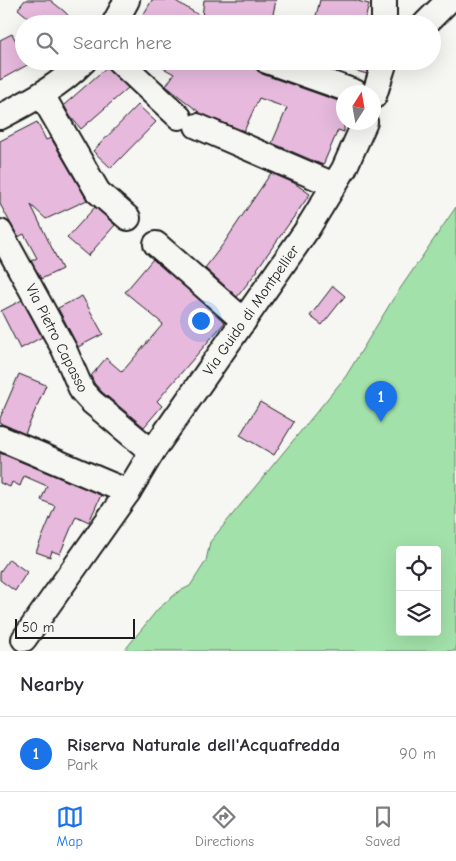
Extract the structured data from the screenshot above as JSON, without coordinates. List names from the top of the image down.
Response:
{
  "streets": {
    "street": ["Via Guido di Montpellier", "Via Pietro Capasso"]
  },
  "crossings": [
    ["Via Guido di Montpellier", "Via Pietro Capasso"]
  ],
  "scale_bar": "50 m",
  "north": "top",
  "page": {
    "search": "Search here",
    "pins": "1",
    "scale": "50 m",
    "heading": "Nearby",
    "list": [
      {
        "mark": "1",
        "name": "Riserva Naturale dell'Acquafredda",
        "note": "Park",
        "value": "90 m"
      }
    ],
    "nav": ["Map", "Directions", "Saved"]
  }
}
